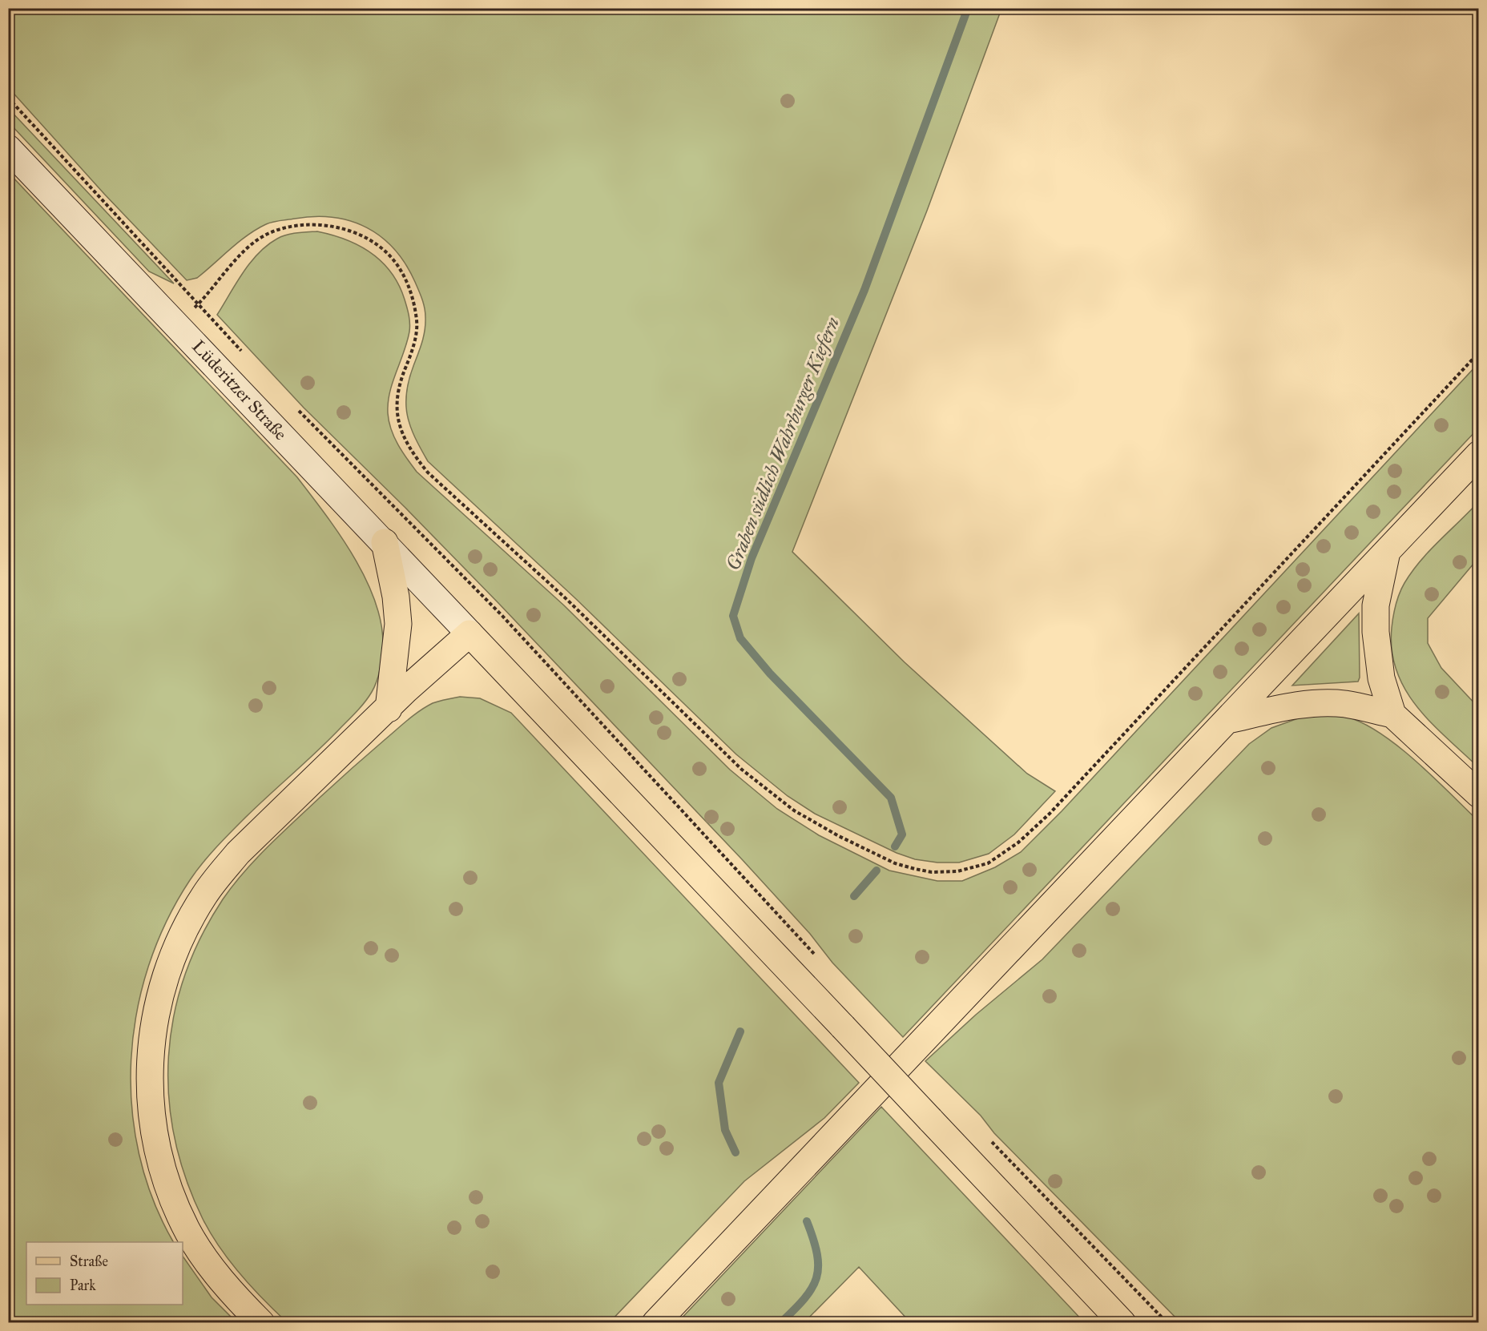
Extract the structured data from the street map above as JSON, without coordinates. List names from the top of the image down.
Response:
{
  "streets": {
    "main road": ["Lüderitzer Straße"]
  },
  "water": ["Graben südlich Wahrburger Kiefern"],
  "legend": ["Straße", "Park"]
}
